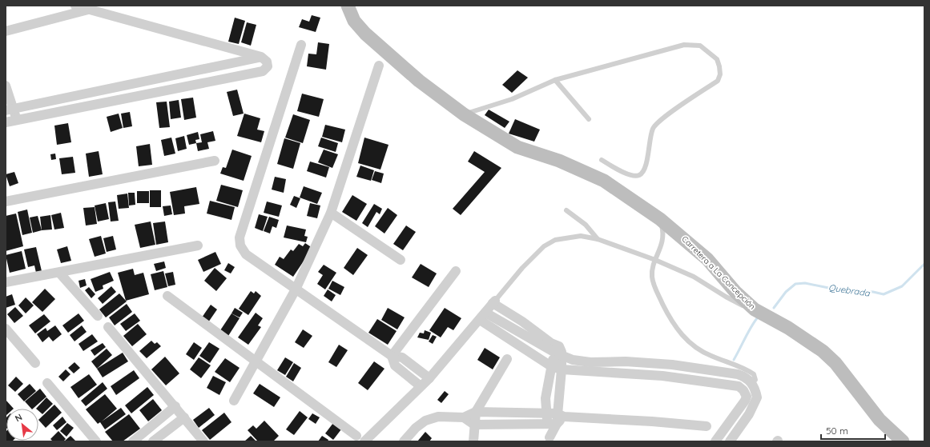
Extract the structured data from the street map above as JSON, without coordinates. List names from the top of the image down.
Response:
{
  "streets": {
    "main road": ["Carretera a La Concepción"]
  },
  "water": ["Quebrada"],
  "scale_bar": "50 m",
  "north": "top left"
}
